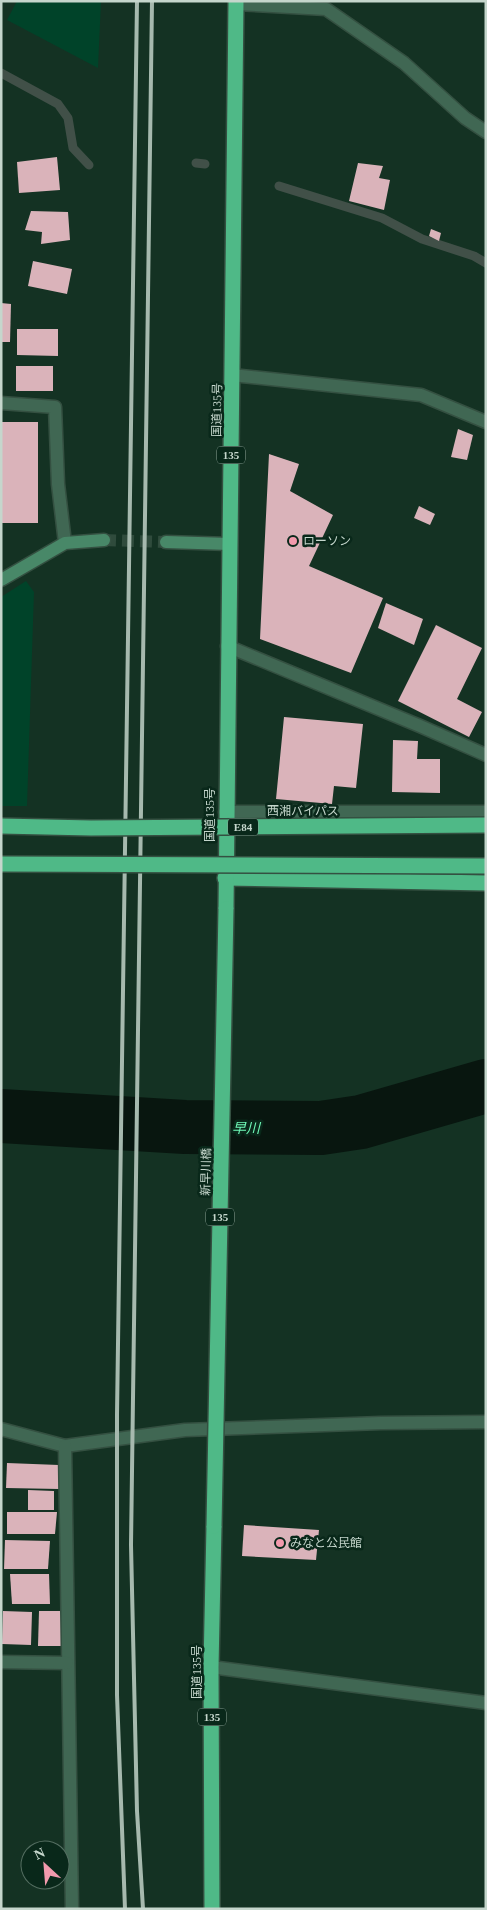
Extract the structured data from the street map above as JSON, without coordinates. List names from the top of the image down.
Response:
{
  "streets": {
    "highway": [
      "国道135号",
      "135",
      "西湘バイパス",
      "E84",
      "新早川橋"
    ]
  },
  "crossings": [
    ["国道135号", "新早川橋"]
  ],
  "water": ["早川"],
  "places": ["ローソン", "みなと公民館"],
  "north": "top left"
}
